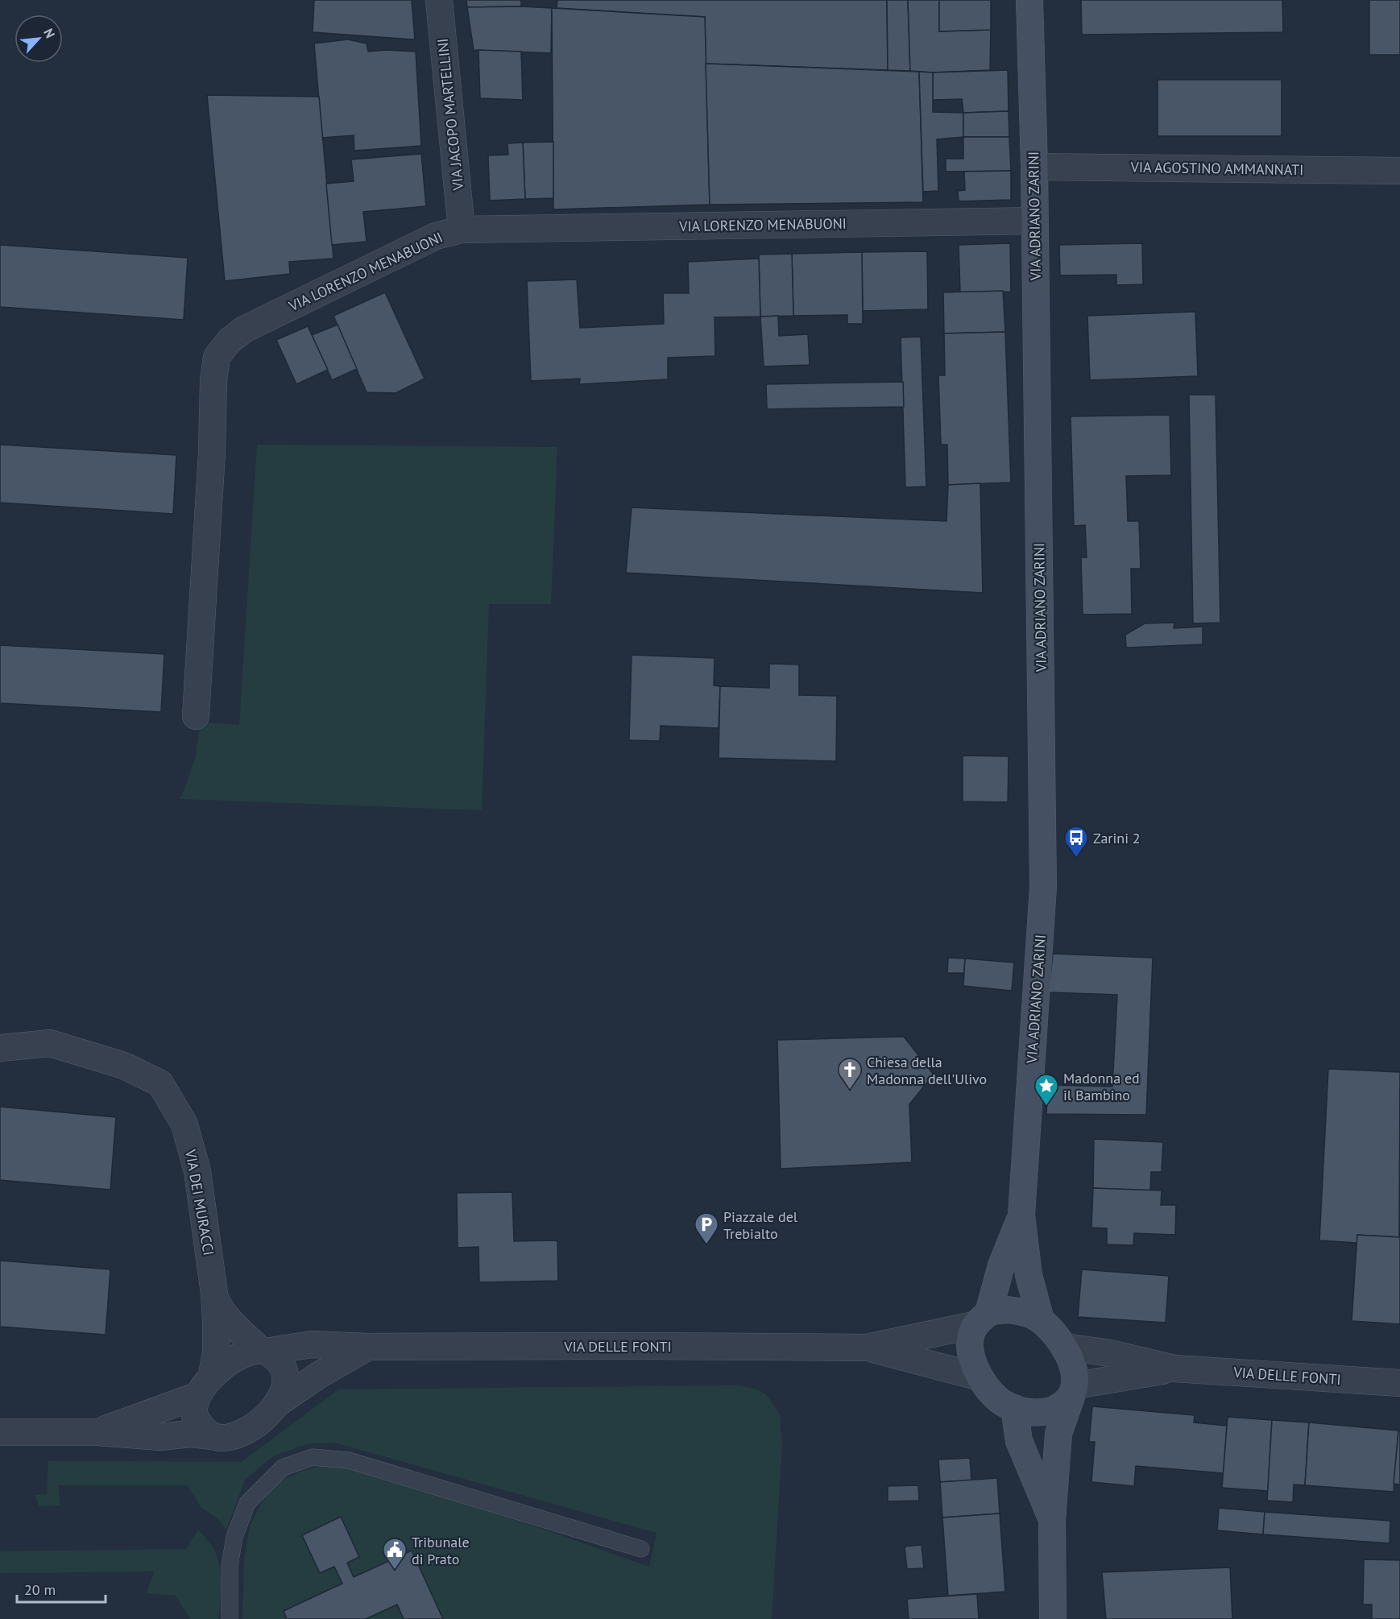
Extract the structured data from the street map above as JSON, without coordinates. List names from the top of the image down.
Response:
{
  "streets": {
    "street": [
      "VIA JACOPO MARTELLINI",
      "VIA AGOSTINO AMMANNATI",
      "VIA ADRIANO ZARINI",
      "VIA LORENZO MENABUONI",
      "VIA DEI MURACCI",
      "VIA DELLE FONTI"
    ]
  },
  "crossings": [
    ["VIA JACOPO MARTELLINI", "VIA LORENZO MENABUONI"],
    ["VIA AGOSTINO AMMANNATI", "VIA ADRIANO ZARINI"],
    ["VIA ADRIANO ZARINI", "VIA LORENZO MENABUONI"],
    ["VIA DEI MURACCI", "VIA DELLE FONTI"]
  ],
  "places": {
    "bus stop": ["Zarini 2"],
    "church": ["Chiesa della Madonna dell'Ulivo"],
    "place": ["Madonna ed il Bambino"],
    "parking": ["Piazzale del Trebialto"],
    "public building": ["Tribunale di Prato"]
  },
  "scale_bar": "20 m",
  "north": "top right"
}
